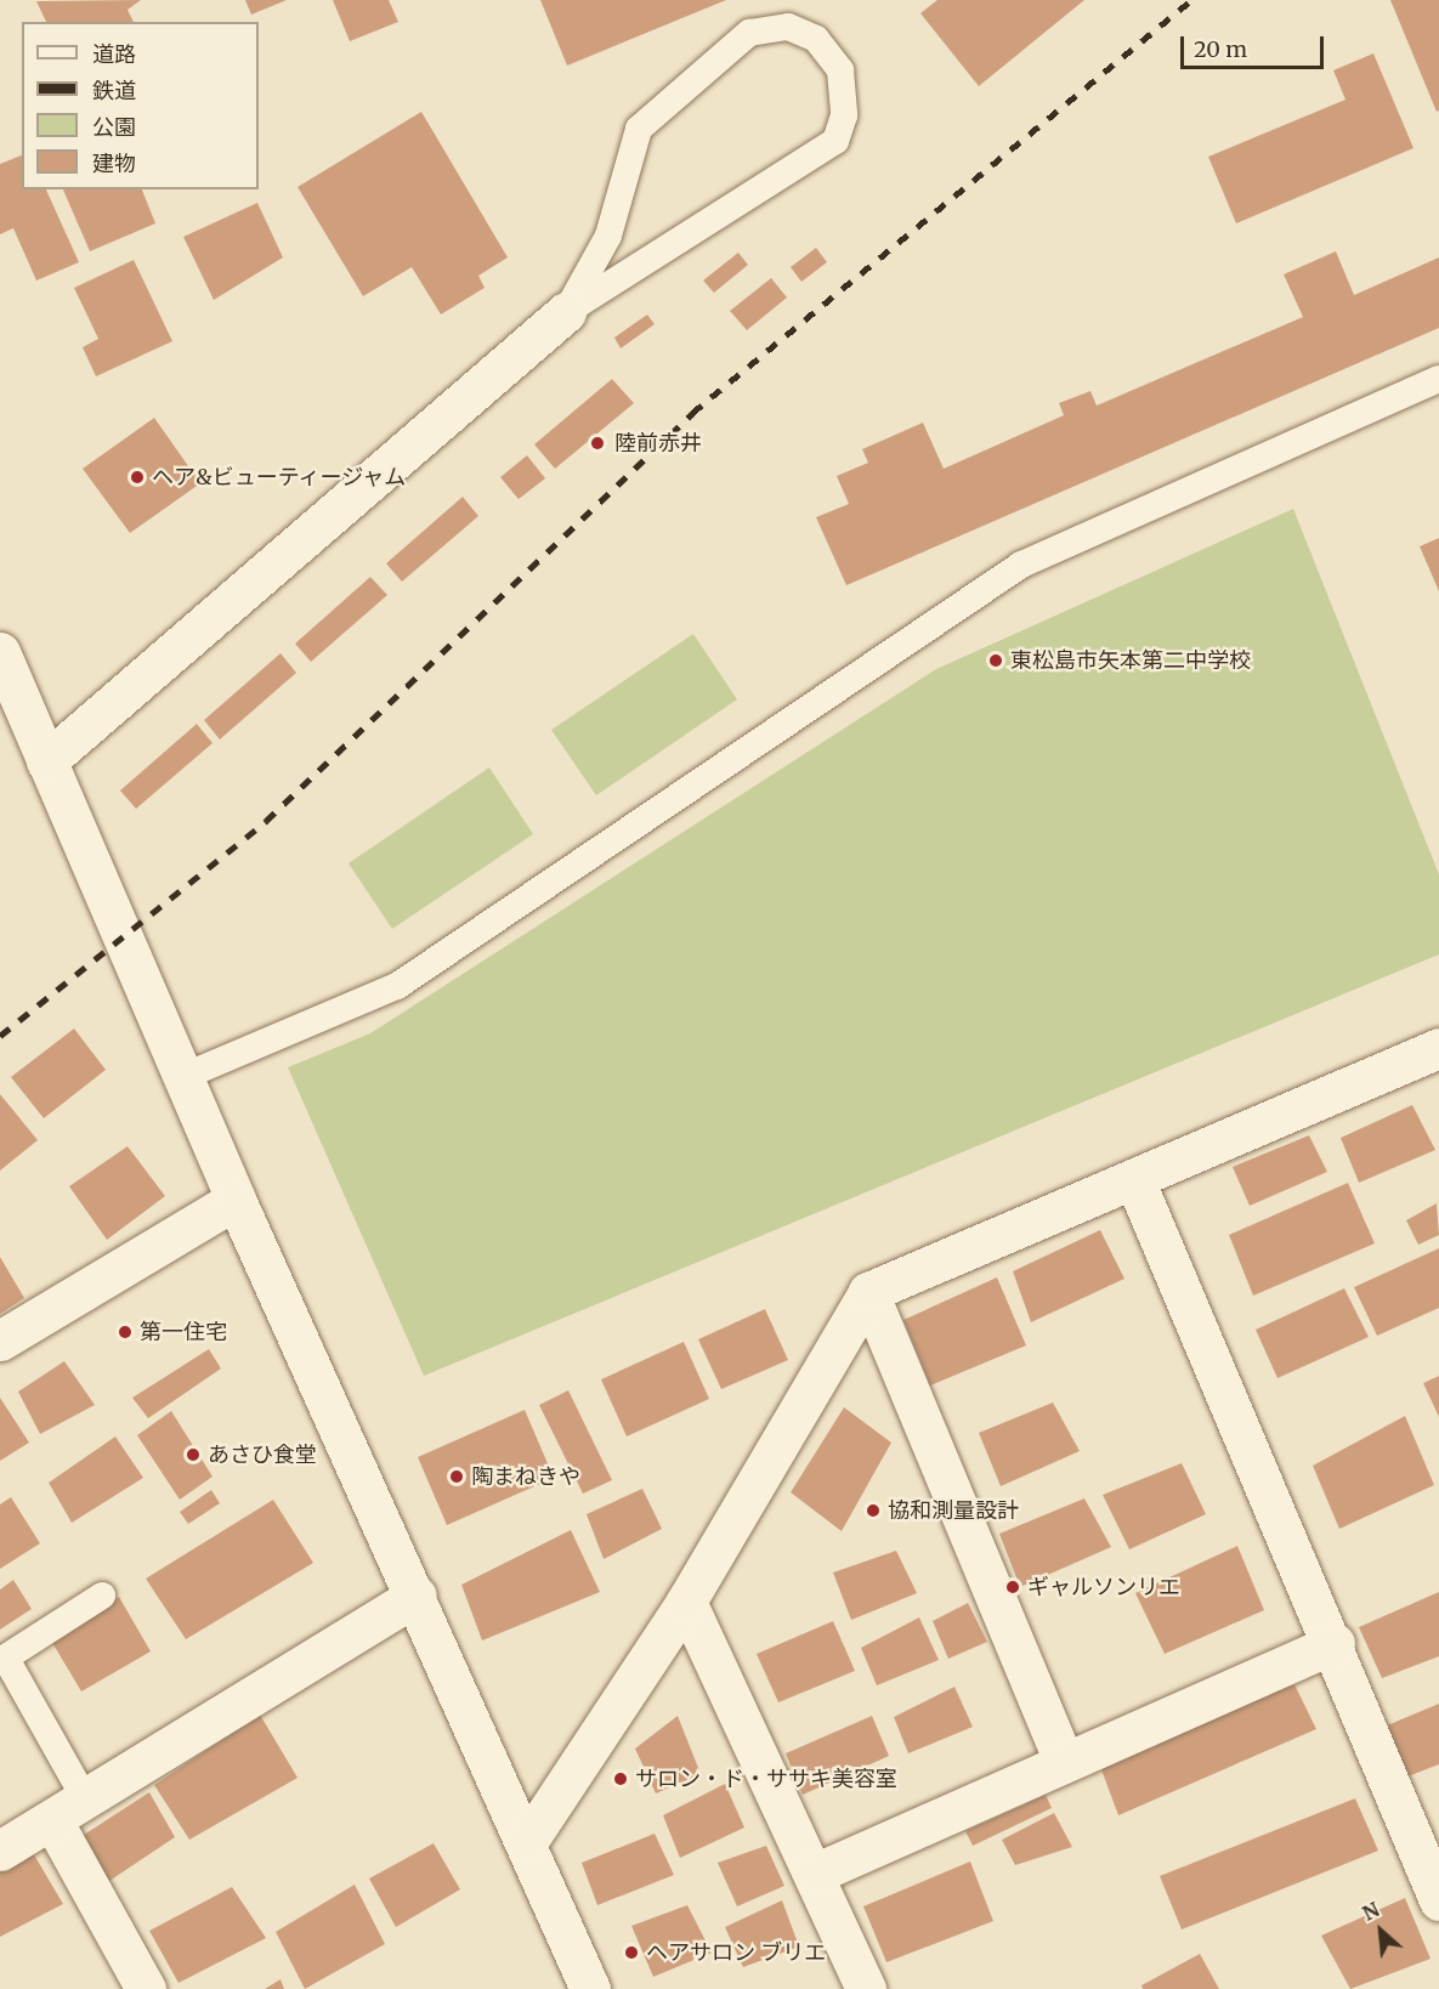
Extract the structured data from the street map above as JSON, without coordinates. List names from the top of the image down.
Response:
{
  "places": [
    "陸前赤井",
    "ヘア&ビューティージャム",
    "東松島市矢本第二中学校",
    "第一住宅",
    "あさひ食堂",
    "陶まねきや",
    "協和測量設計",
    "ギャルソンリエ",
    "サロン・ド・ササキ美容室",
    "ヘアサロン ブリエ"
  ],
  "legend": [
    "道路",
    "鉄道",
    "公園",
    "建物"
  ],
  "scale_bar": "20 m",
  "north": "top left"
}
